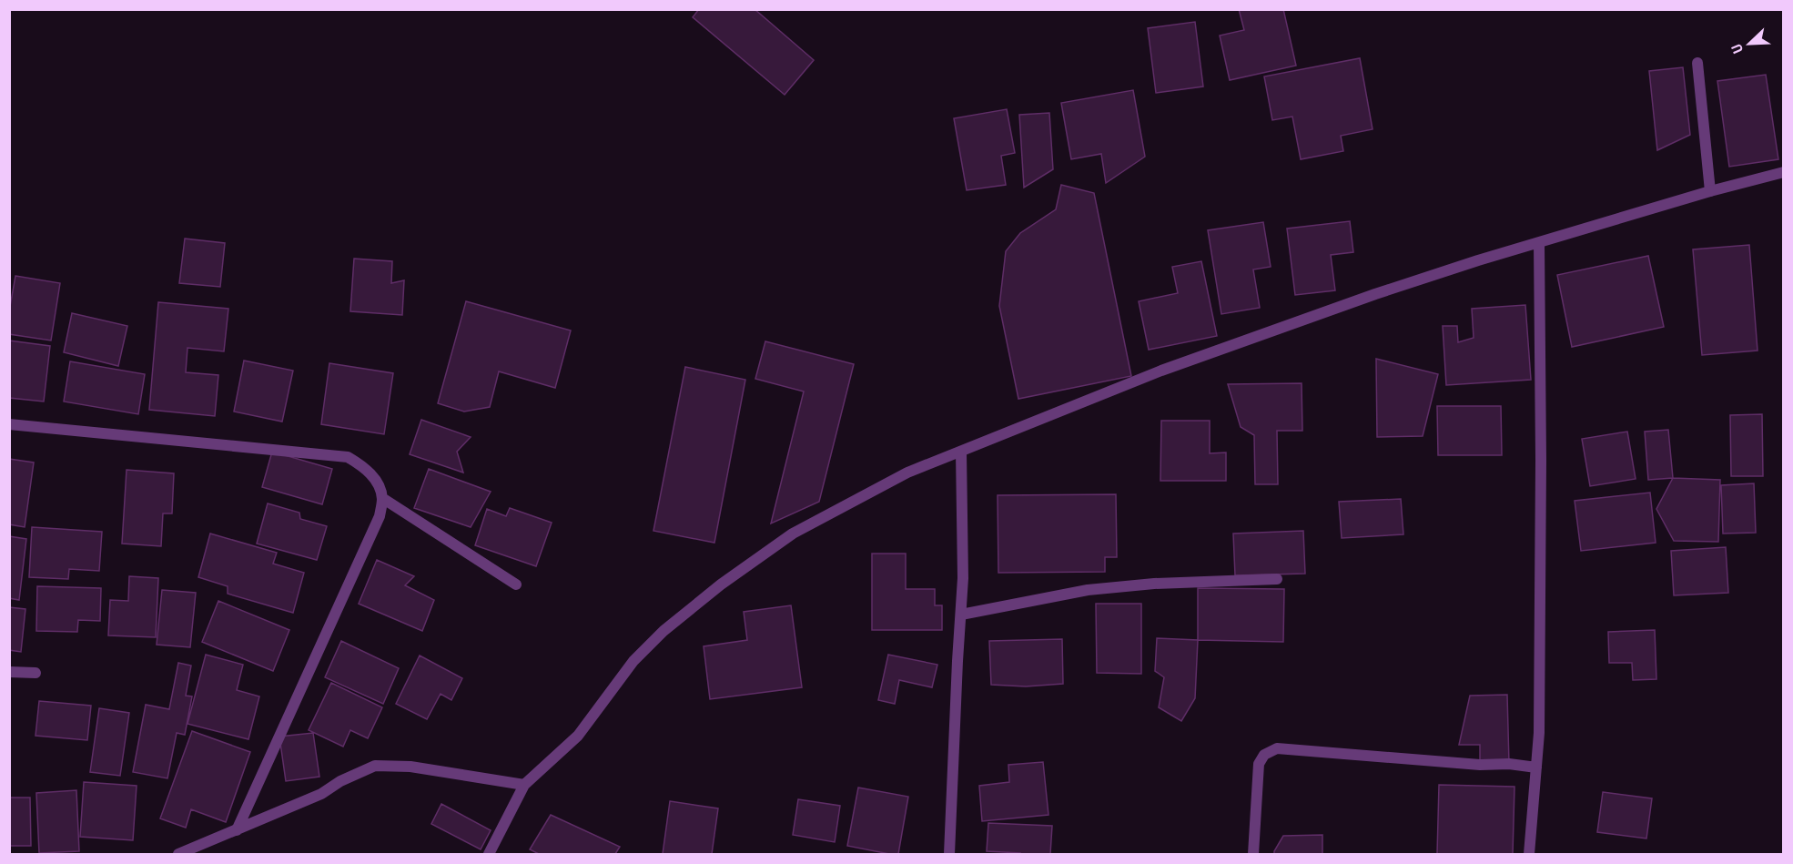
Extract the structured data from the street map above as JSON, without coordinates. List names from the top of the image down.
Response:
{
  "north": "bottom left"
}
